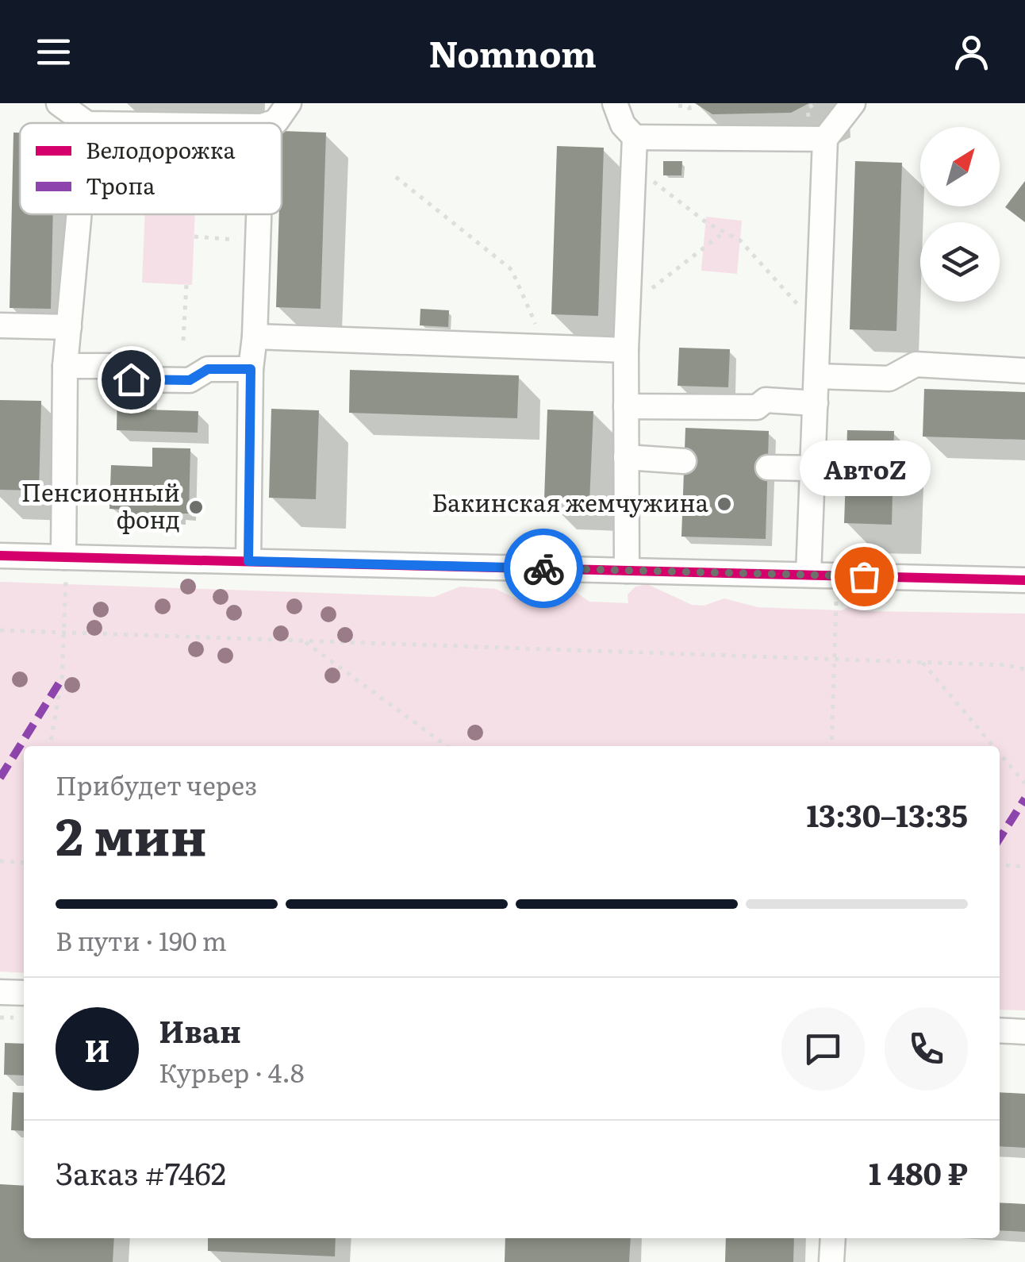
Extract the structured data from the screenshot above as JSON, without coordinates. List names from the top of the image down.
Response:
{
  "places": ["Бакинская жемчужина", "Пенсионный фонд", "АвтоZ"],
  "legend": ["Велодорожка", "Тропа"],
  "north": "top right",
  "page": {
    "header": "Nomnom",
    "bubble": "АвтоZ",
    "heading": ["2 мин", "Прибудет через", "13:30–13:35"],
    "panel": [
      "Иван",
      "Курьер · 4.8",
      "Заказ #7462",
      "1 480 ₽"
    ],
    "bar": "В пути · 190 m",
    "round": "И"
  }
}
